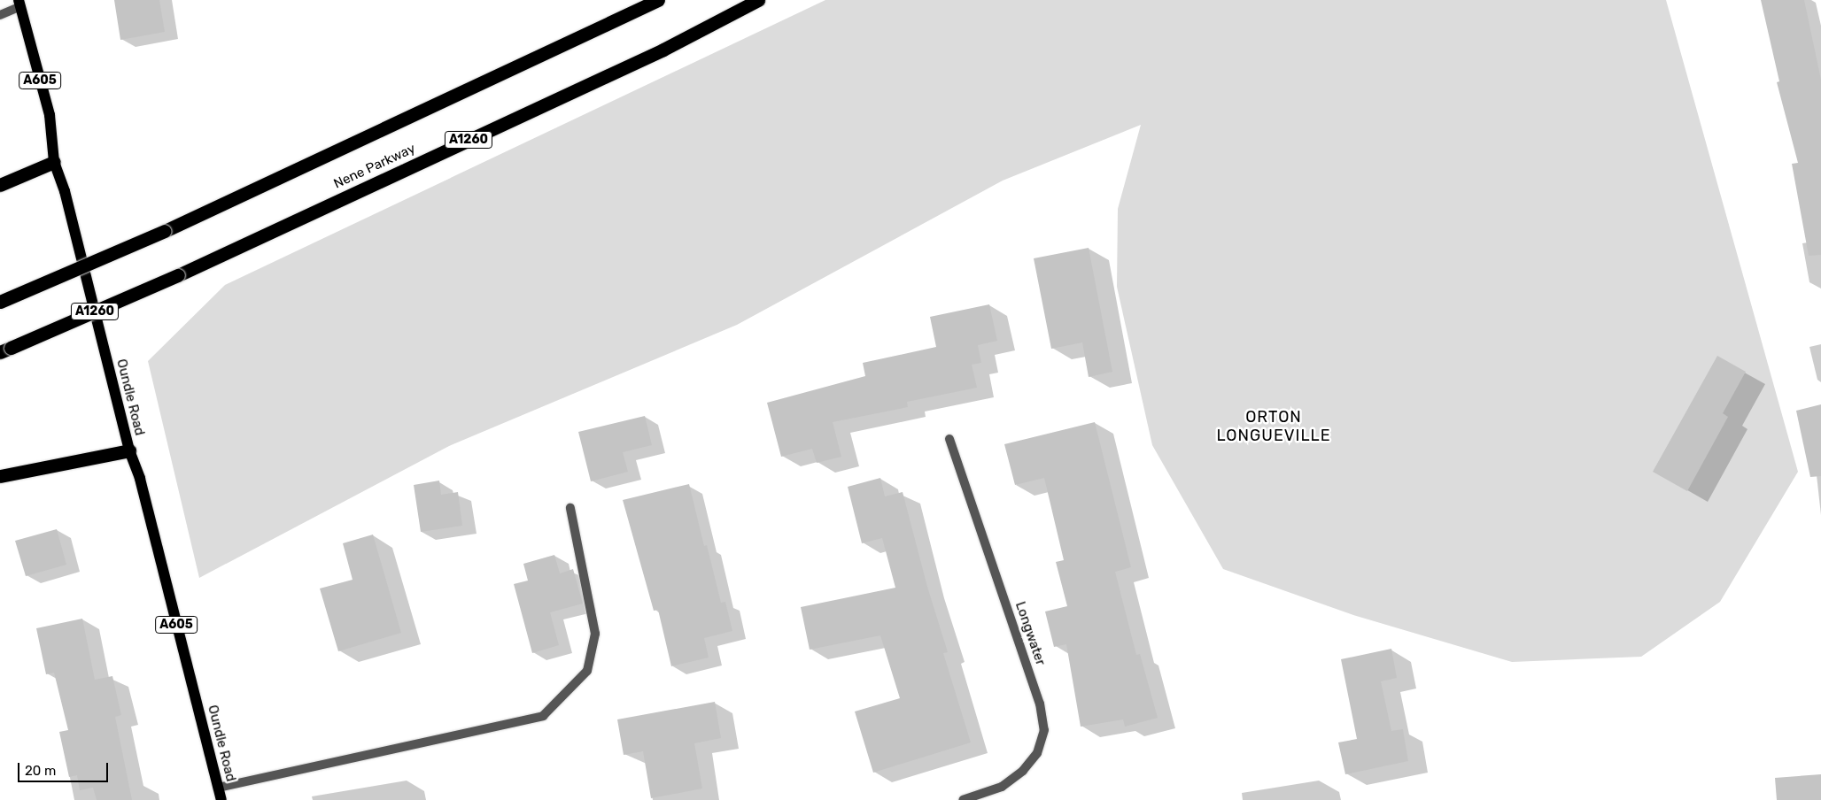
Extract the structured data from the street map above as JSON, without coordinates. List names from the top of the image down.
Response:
{
  "streets": {
    "highway": ["A1260", "Nene Parkway"],
    "main road": ["A605", "Oundle Road"],
    "street": ["Longwater"]
  },
  "districts": ["ORTON LONGUEVILLE"],
  "scale_bar": "20 m"
}
